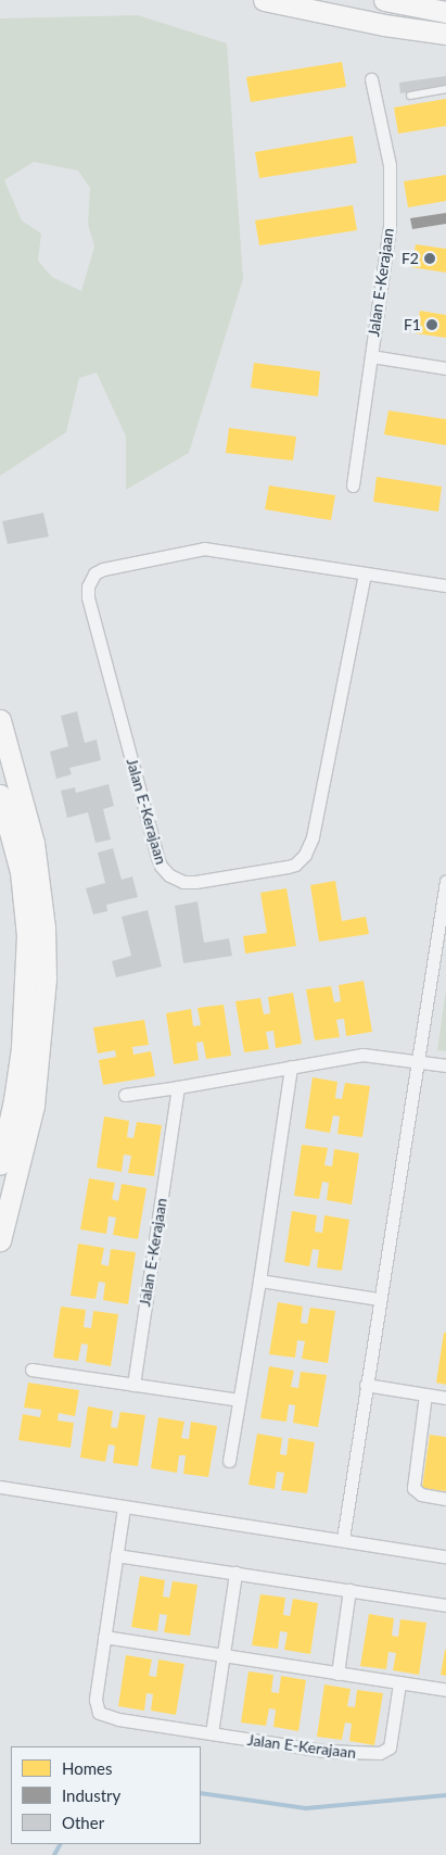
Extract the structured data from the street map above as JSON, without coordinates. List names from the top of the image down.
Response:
{
  "streets": {
    "street": ["Jalan E-Kerajaan"]
  },
  "places": ["F2", "F1"],
  "legend": ["Homes", "Industry", "Other"]
}
